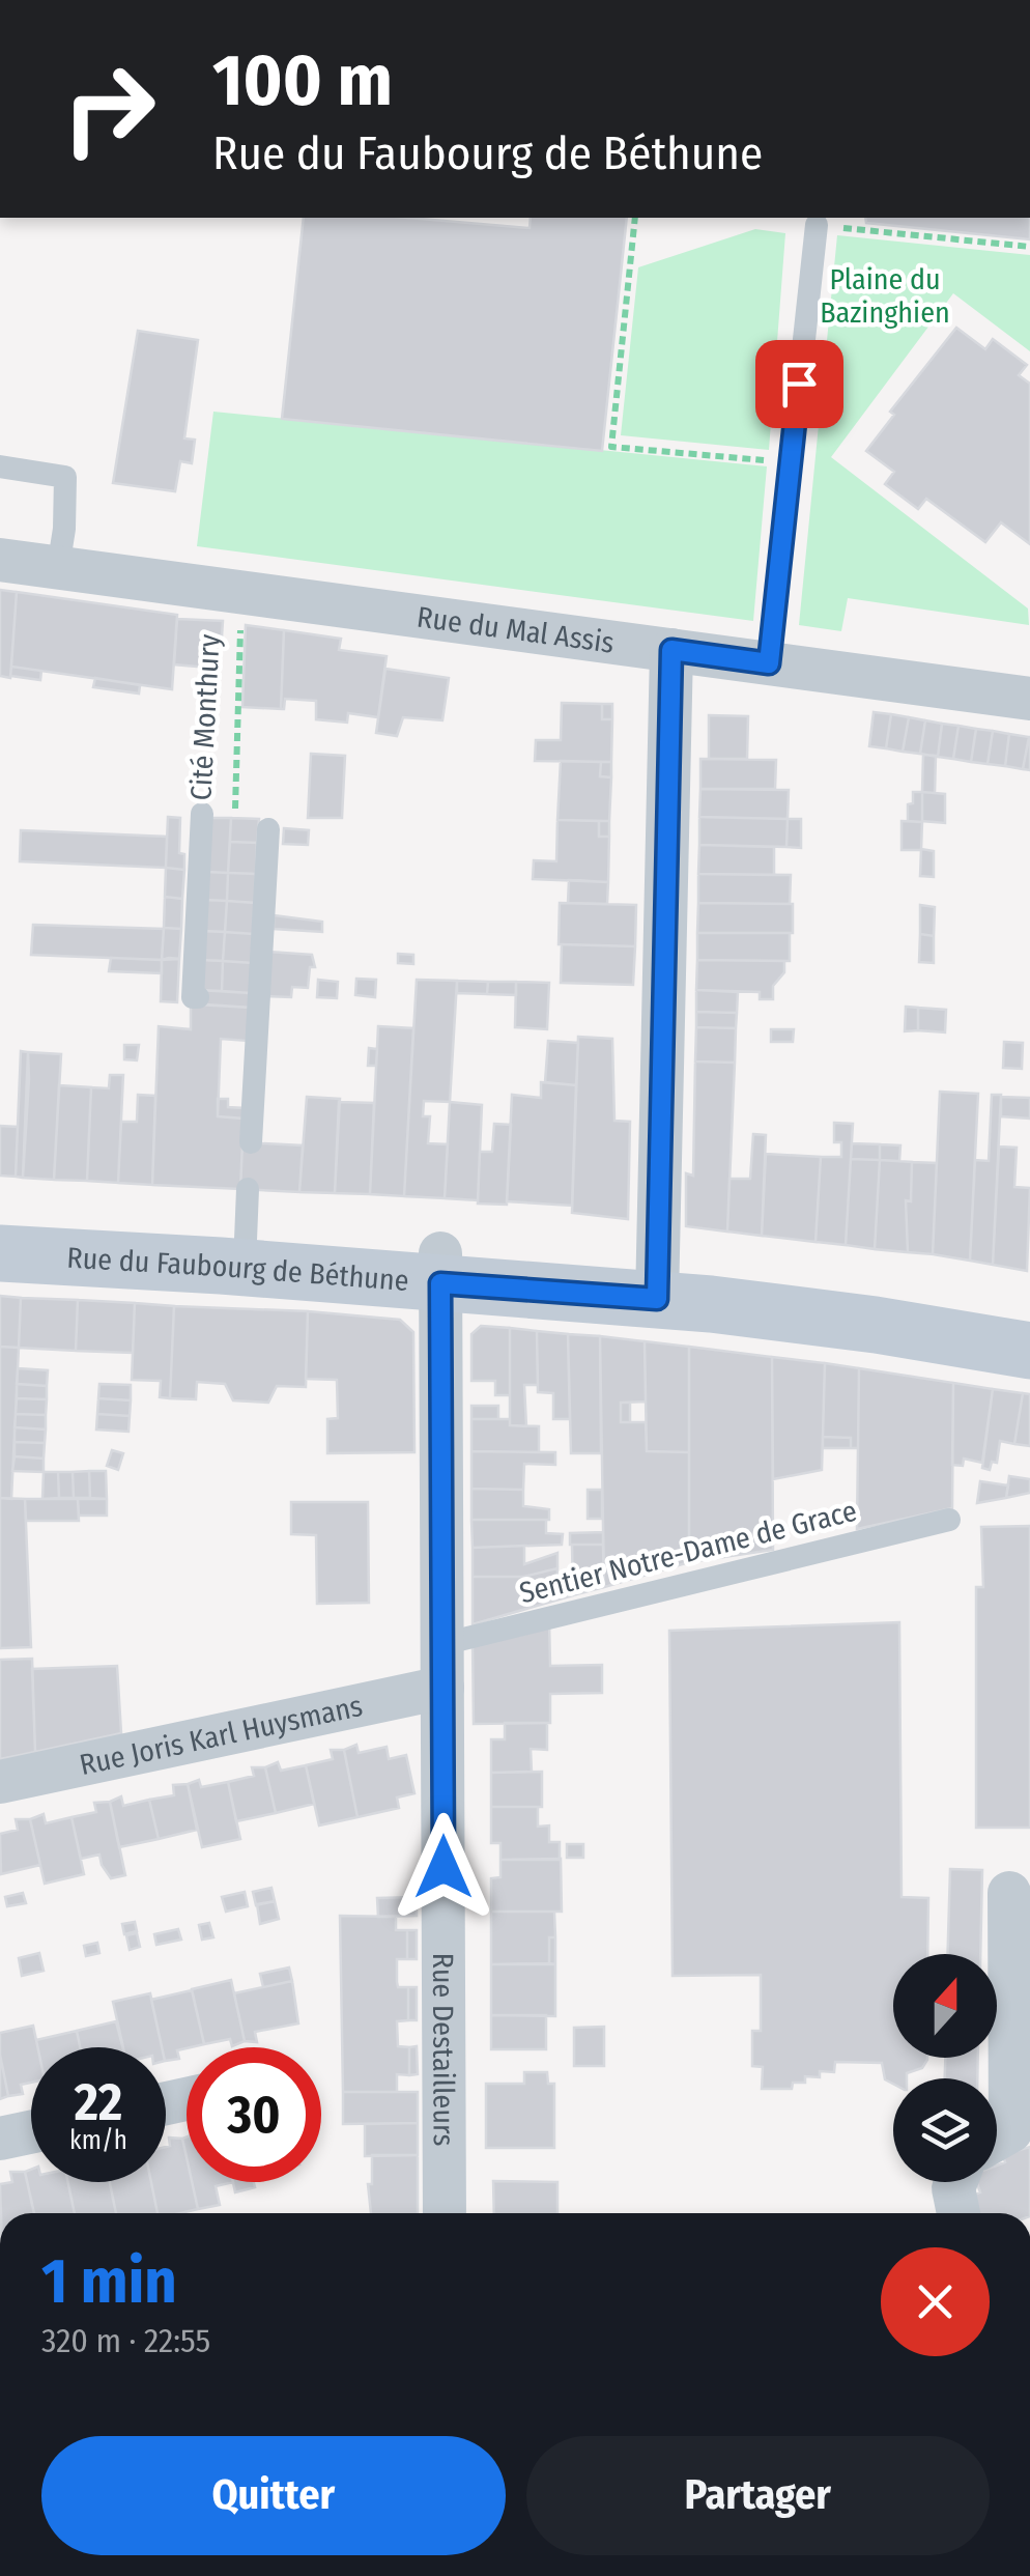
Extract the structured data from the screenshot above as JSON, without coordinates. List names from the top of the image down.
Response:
{
  "streets": {
    "main road": ["Rue du Faubourg de Béthune"],
    "street": ["Rue du Mal Assis", "Rue Joris Karl Huysmans", "Rue Destailleurs"],
    "lane": ["Cité Monthury", "Sentier Notre-Dame de Grace"]
  },
  "crossings": [
    ["Rue du Mal Assis", "Cité Monthury"],
    ["Rue du Faubourg de Béthune", "Rue Destailleurs"],
    ["Sentier Notre-Dame de Grace", "Rue Joris Karl Huysmans"],
    ["Sentier Notre-Dame de Grace", "Rue Destailleurs"],
    ["Rue Joris Karl Huysmans", "Rue Destailleurs"]
  ],
  "parks": ["Plaine du Bazinghien"],
  "north": "top",
  "page": {
    "turn": ["100 m", "Rue du Faubourg de Béthune"],
    "speed": "22 km/h",
    "limit": "30",
    "heading": ["1 min", "320 m · 22:55"],
    "buttons": ["Quitter", "Partager"]
  }
}
